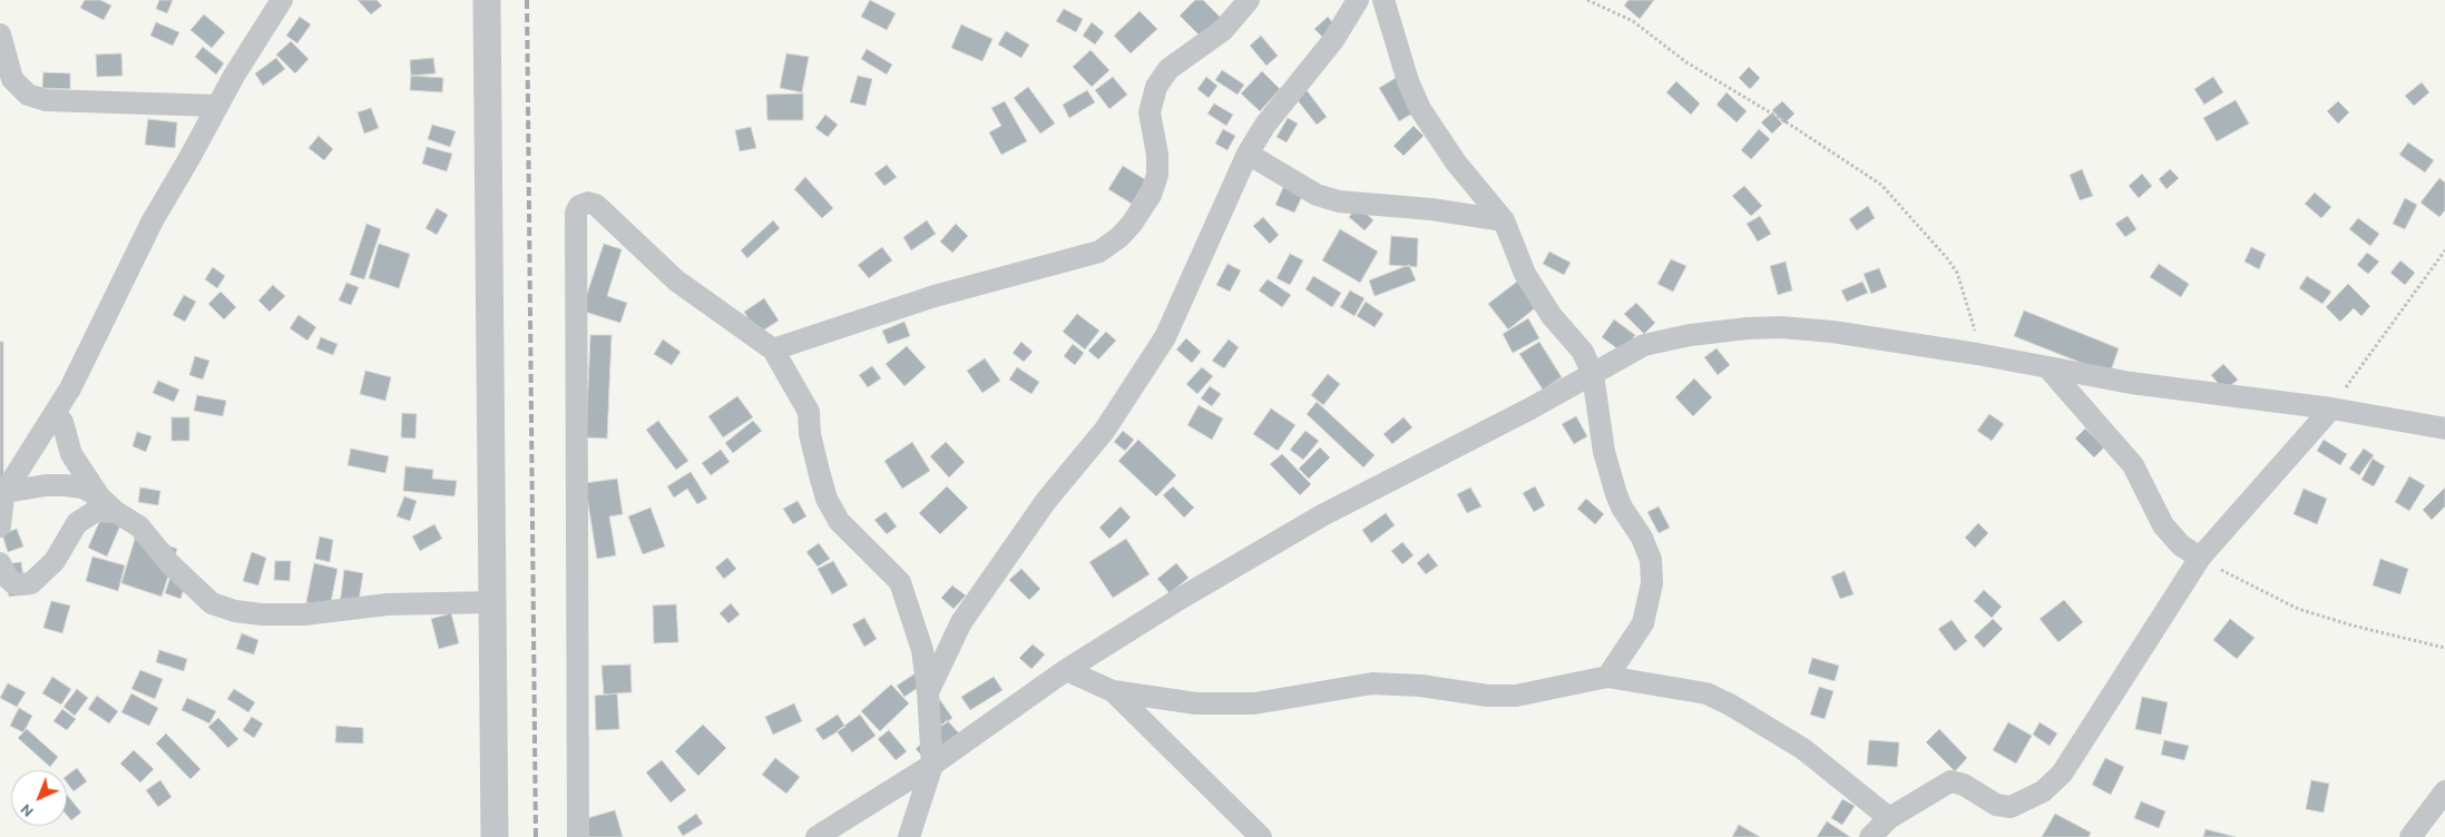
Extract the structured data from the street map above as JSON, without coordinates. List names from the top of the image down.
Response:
{
  "north": "bottom left"
}
